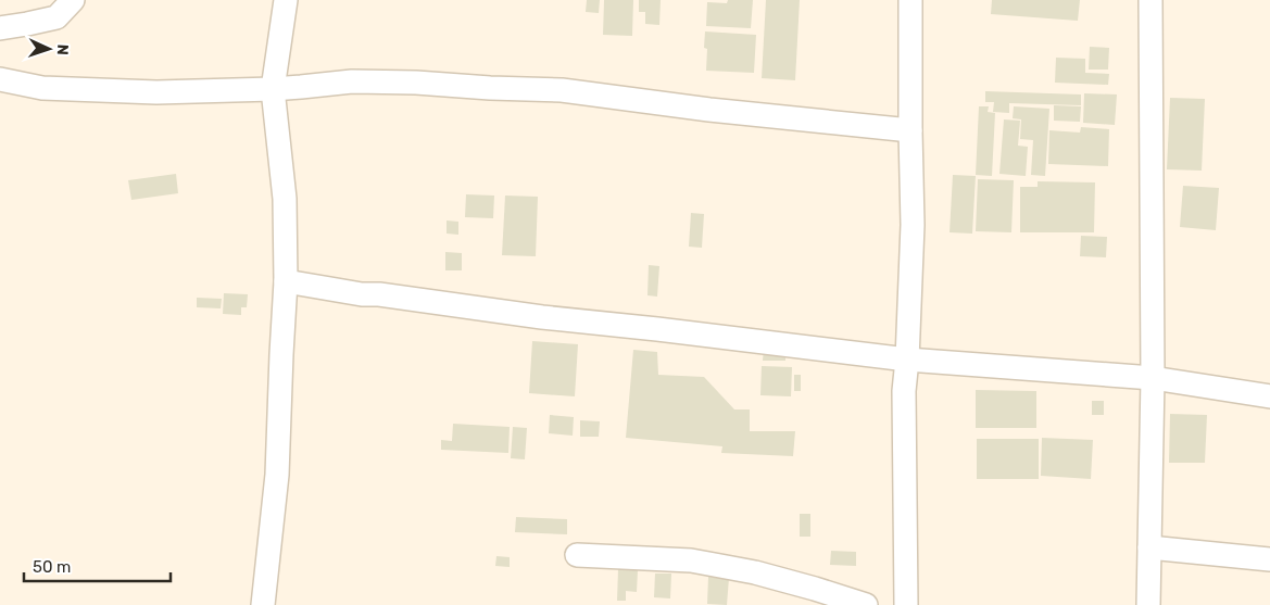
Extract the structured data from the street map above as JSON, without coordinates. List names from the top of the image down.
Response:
{
  "scale_bar": "50 m",
  "north": "right"
}
